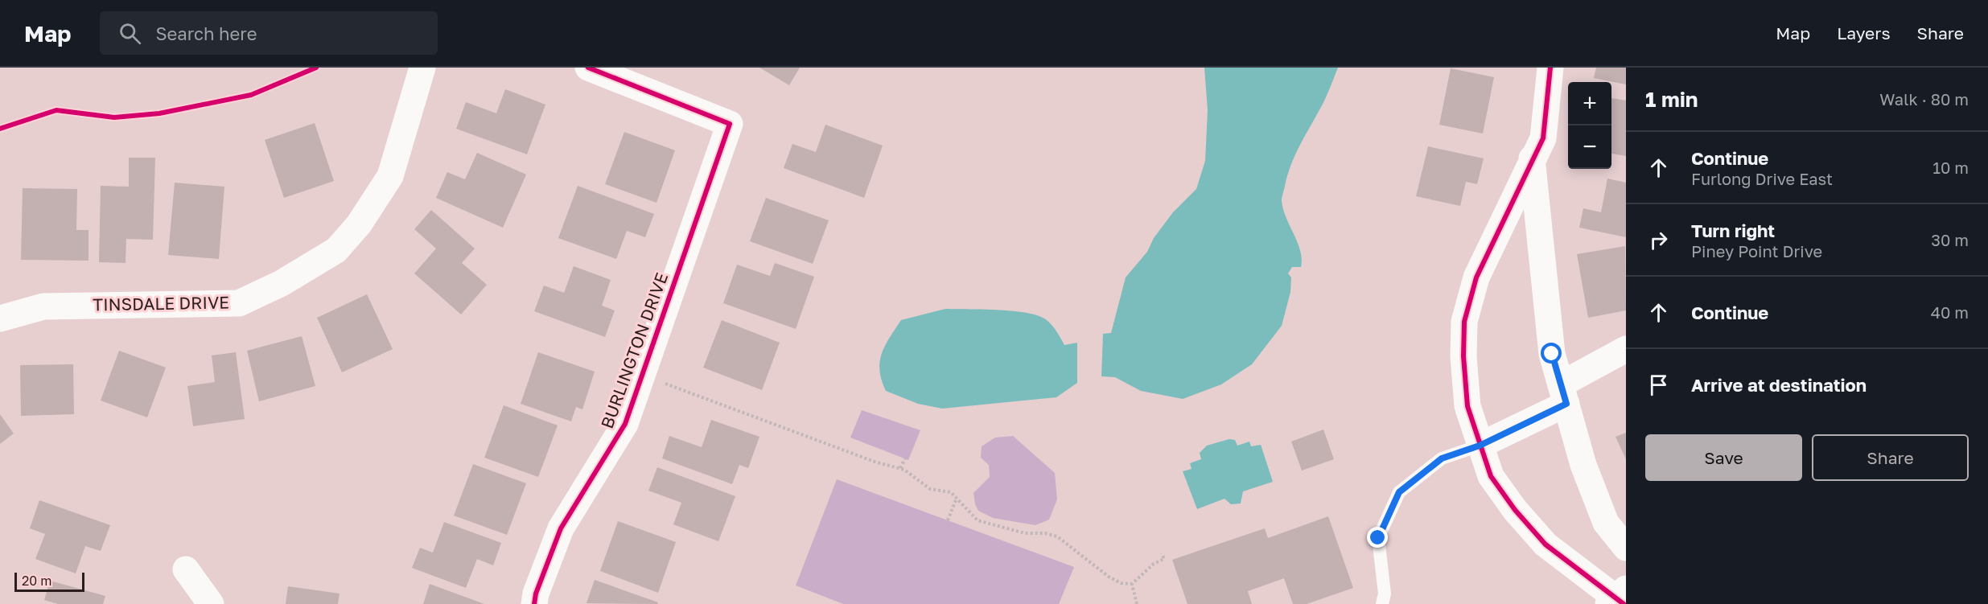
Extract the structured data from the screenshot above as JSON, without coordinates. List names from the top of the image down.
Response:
{
  "streets": {
    "street": ["TINSDALE DRIVE", "BURLINGTON DRIVE"]
  },
  "scale_bar": "20 m",
  "page": {
    "header": "Map",
    "search": "Search here",
    "nav": ["Map", "Layers", "Share"],
    "heading": ["1 min", "Walk · 80 m"],
    "map_buttons": ["+", "−"],
    "list": [
      ["Continue", "Furlong Drive East", "10 m"],
      ["Turn right", "Piney Point Drive", "30 m"],
      ["Continue", "40 m"],
      "Arrive at destination"
    ],
    "buttons": ["Save", "Share"],
    "scale": "20 m"
  }
}
